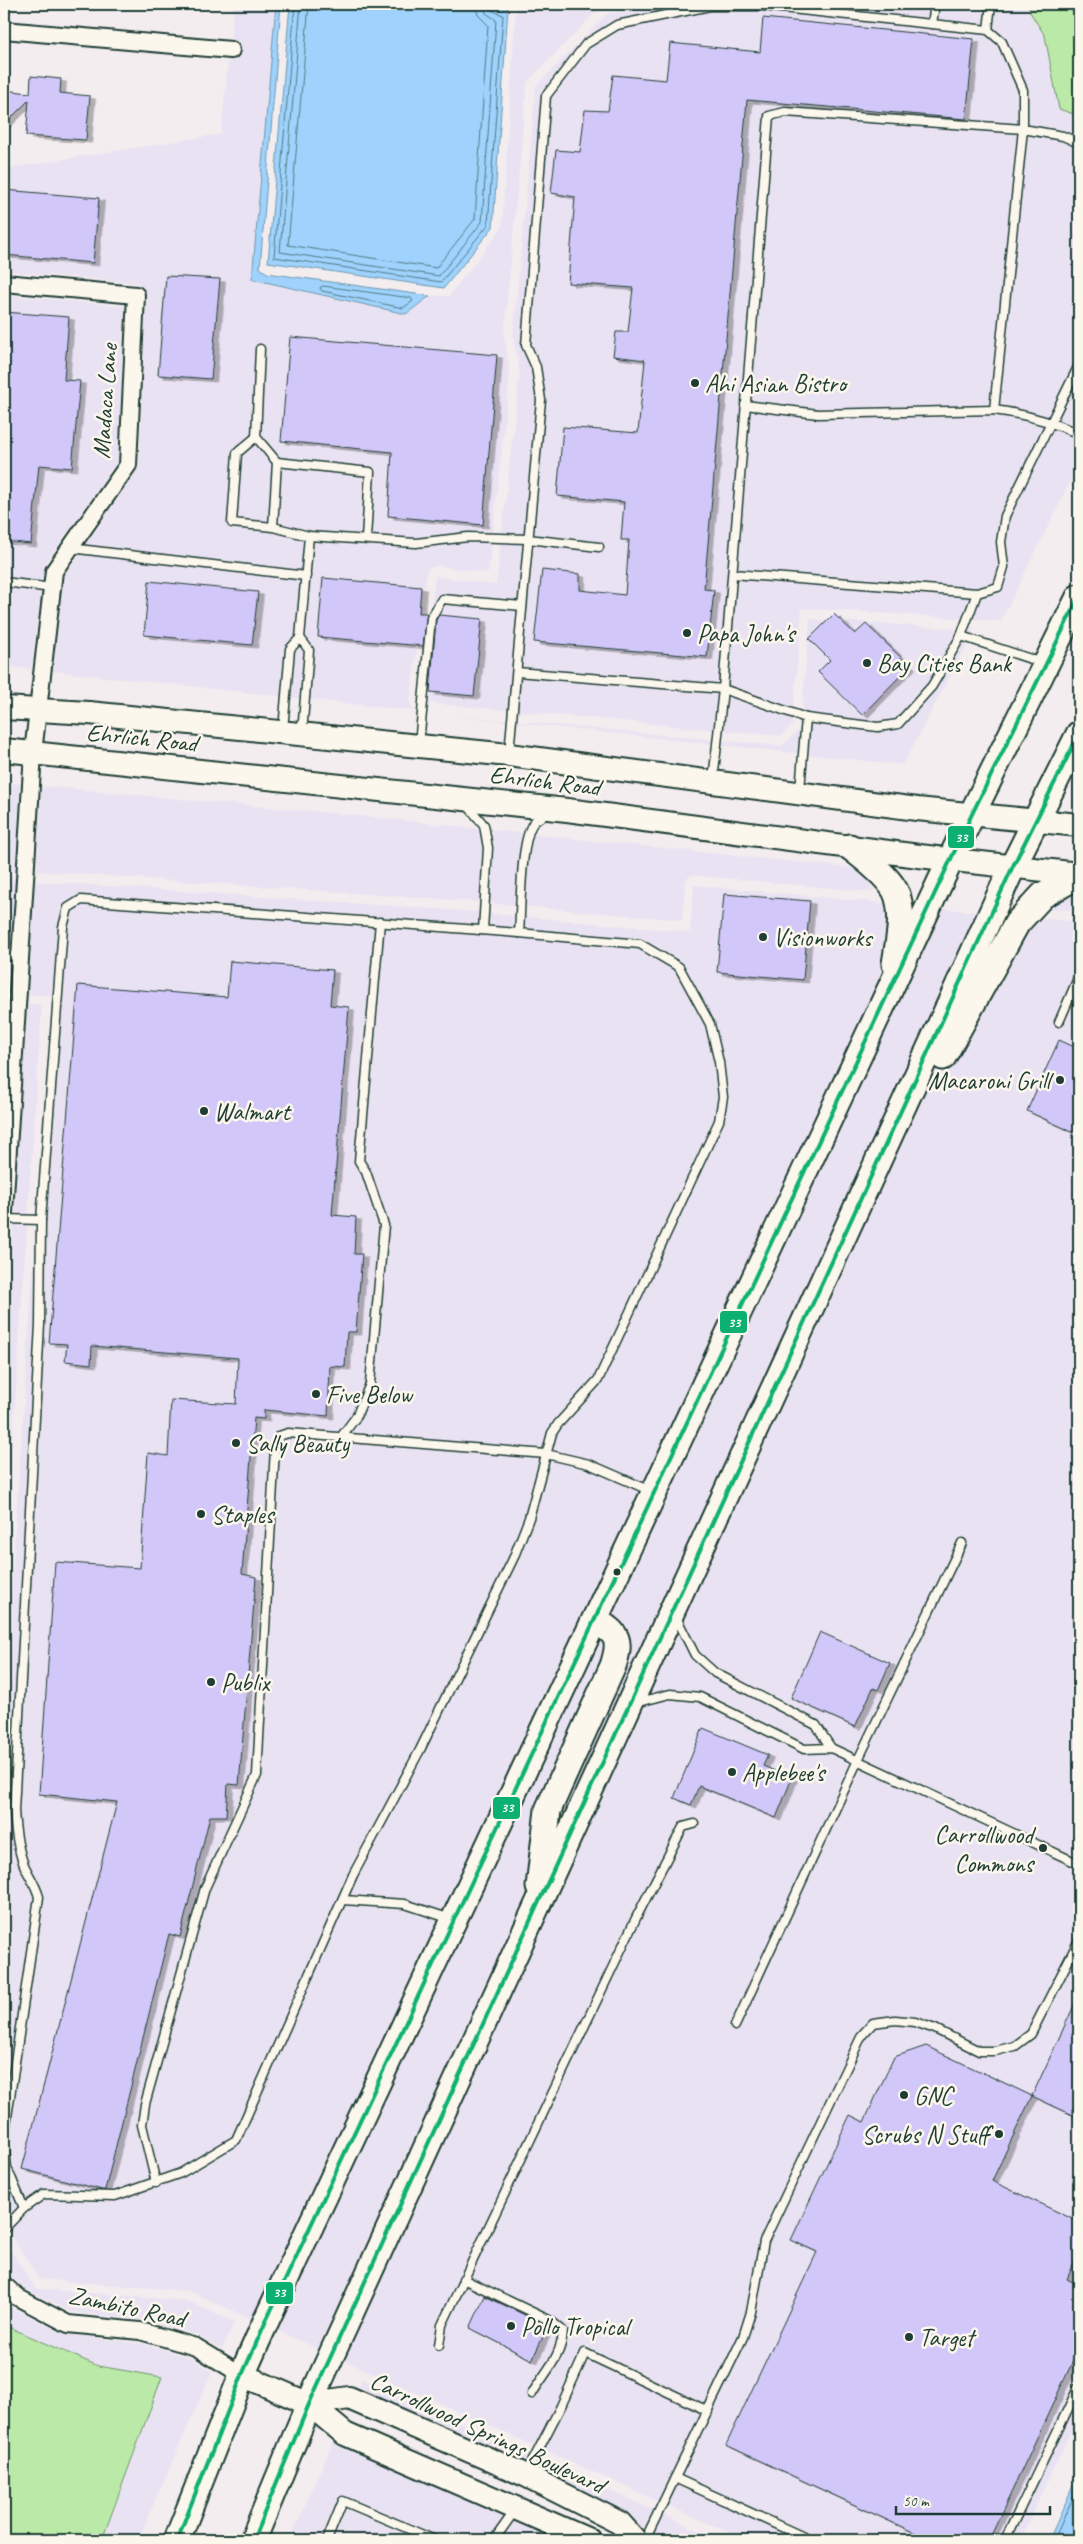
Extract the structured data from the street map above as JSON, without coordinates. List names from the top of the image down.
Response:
{
  "streets": {
    "main road": ["Ehrlich Road", "Carrollwood Springs Boulevard"],
    "street": ["Madaca Lane", "Zambito Road"]
  },
  "crossings": [
    ["Madaca Lane", "Ehrlich Road"]
  ],
  "places": [
    "Ahi Asian Bistro",
    "Papa John's",
    "Bay Cities Bank",
    "Visionworks",
    "Macaroni Grill",
    "Walmart",
    "Five Below",
    "Sally Beauty",
    "Staples",
    "Publix",
    "Applebee's",
    "Carrollwood Commons",
    "GNC",
    "Scrubs N Stuff",
    "Pollo Tropical",
    "Target"
  ],
  "lines": ["transit line 33"],
  "scale_bar": "50 m"
}
